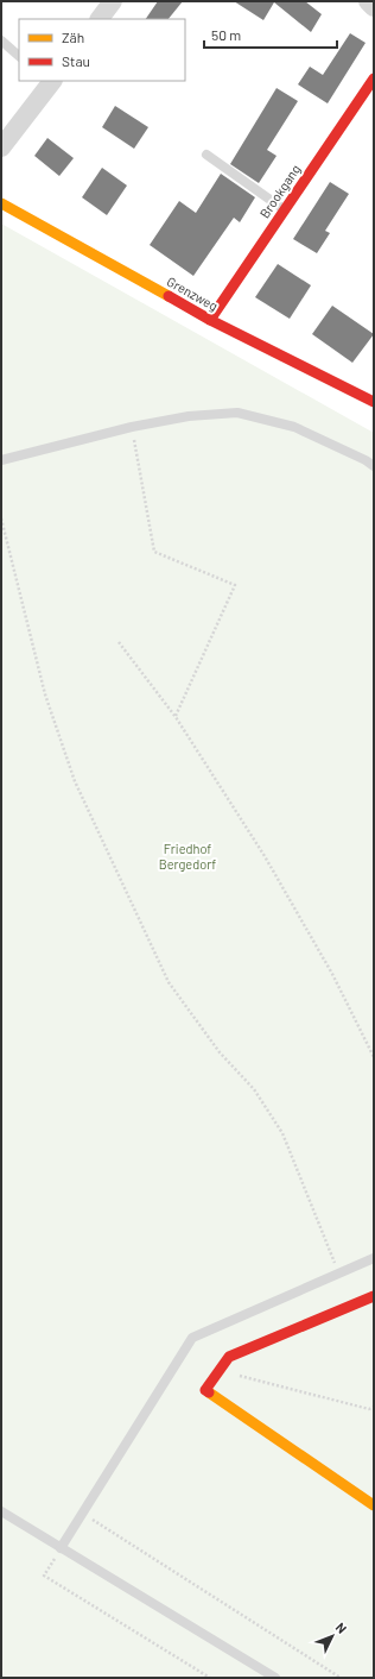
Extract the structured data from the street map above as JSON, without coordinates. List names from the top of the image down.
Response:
{
  "streets": {
    "street": ["Brookgang", "Grenzweg"]
  },
  "crossings": [
    ["Brookgang", "Grenzweg"]
  ],
  "parks": ["Friedhof Bergedorf"],
  "legend": ["Zäh", "Stau"],
  "scale_bar": "50 m",
  "north": "top right"
}
